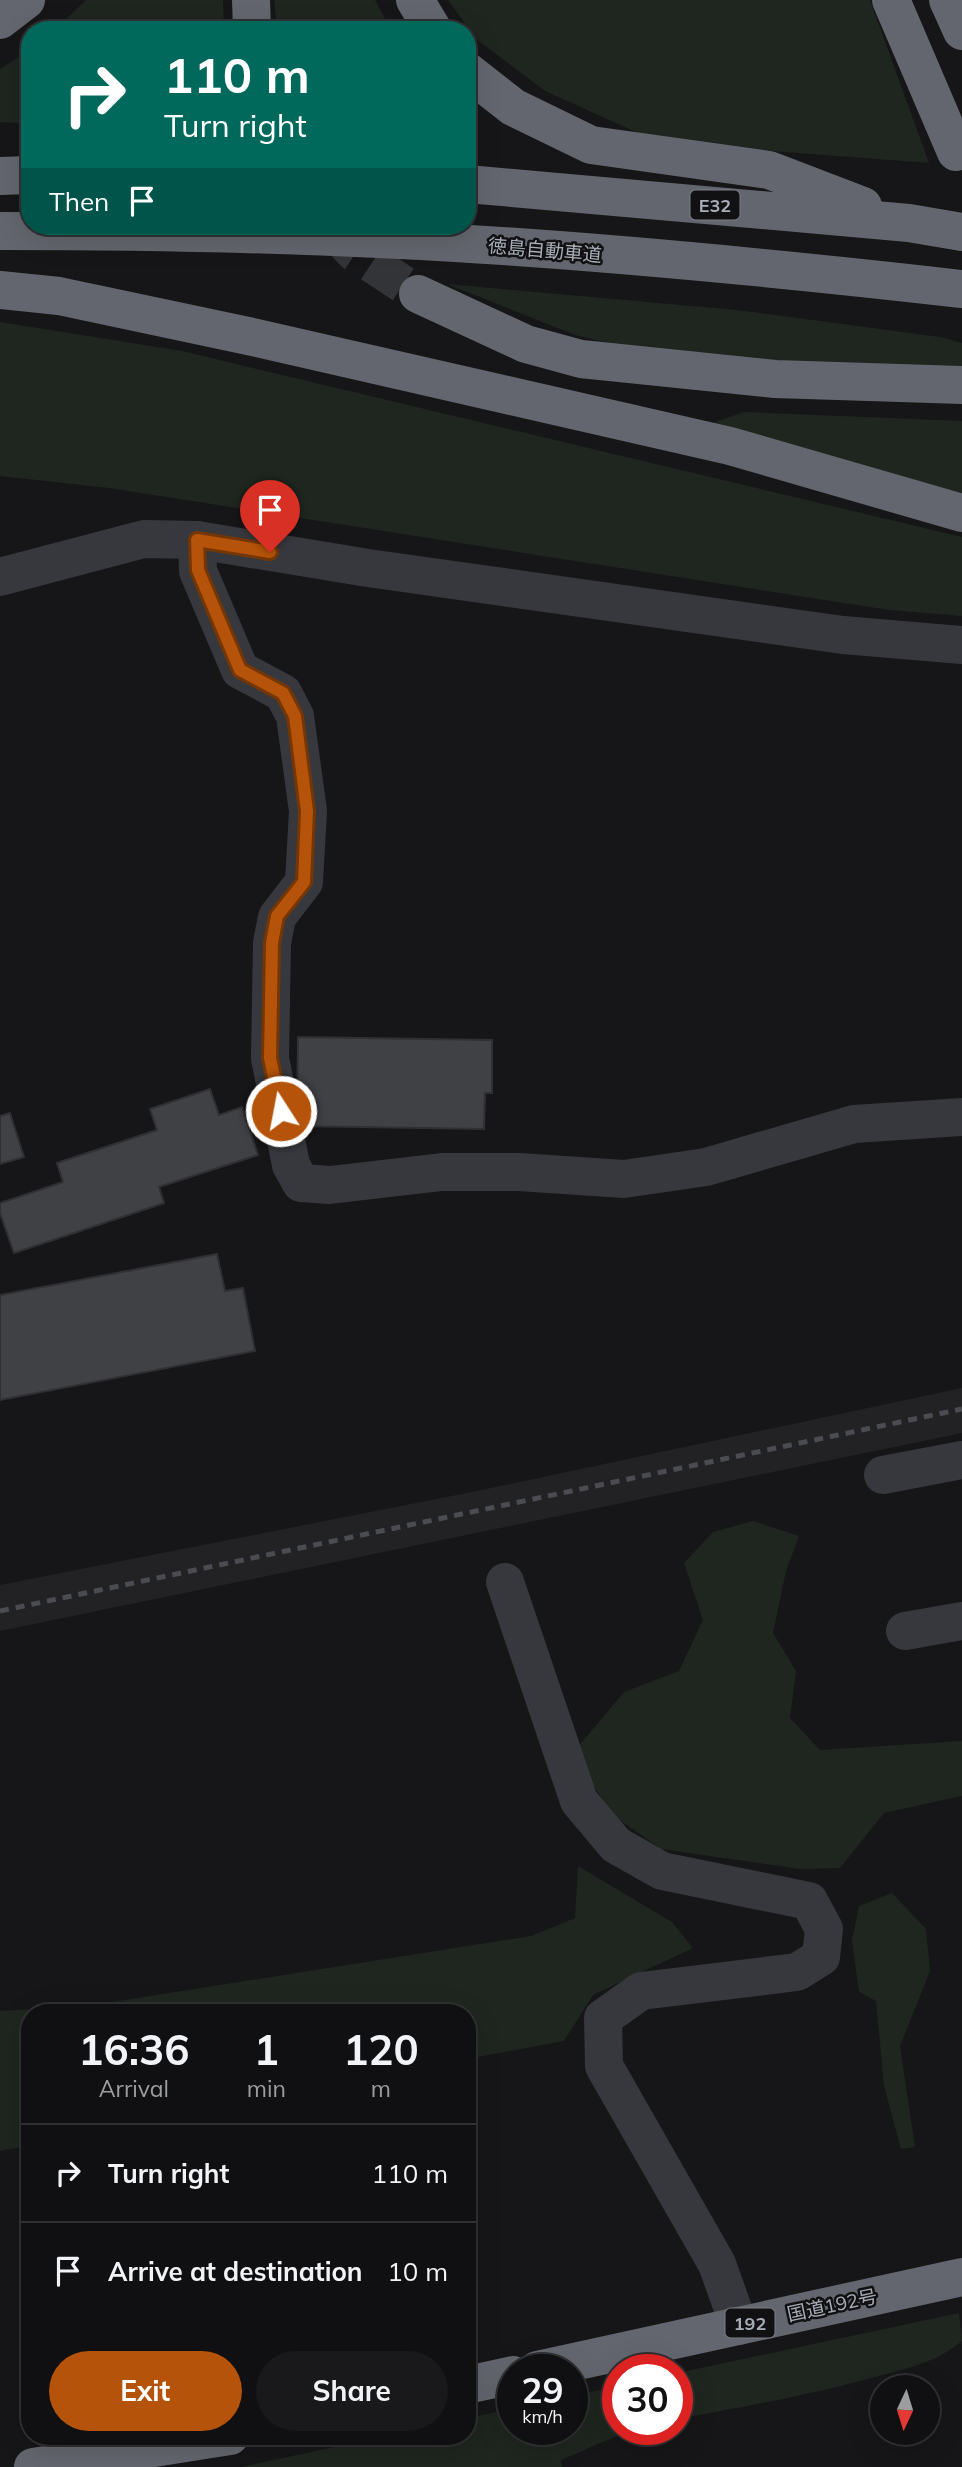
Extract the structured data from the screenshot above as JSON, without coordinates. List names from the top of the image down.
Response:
{
  "streets": {
    "highway": [
      "E32",
      "徳島自動車道",
      "国道192号",
      "192"
    ]
  },
  "north": "bottom",
  "page": {
    "turn": ["110 m", "Turn right"],
    "then": "Then",
    "eta": [
      "16:36",
      "Arrival",
      "1",
      "min",
      "120",
      "m"
    ],
    "list": [
      {
        "name": "Turn right",
        "value": "110 m"
      },
      {
        "name": "Arrive at destination",
        "value": "10 m"
      }
    ],
    "buttons": ["Exit", "Share"],
    "speed": "29 km/h",
    "limit": "30"
  }
}
